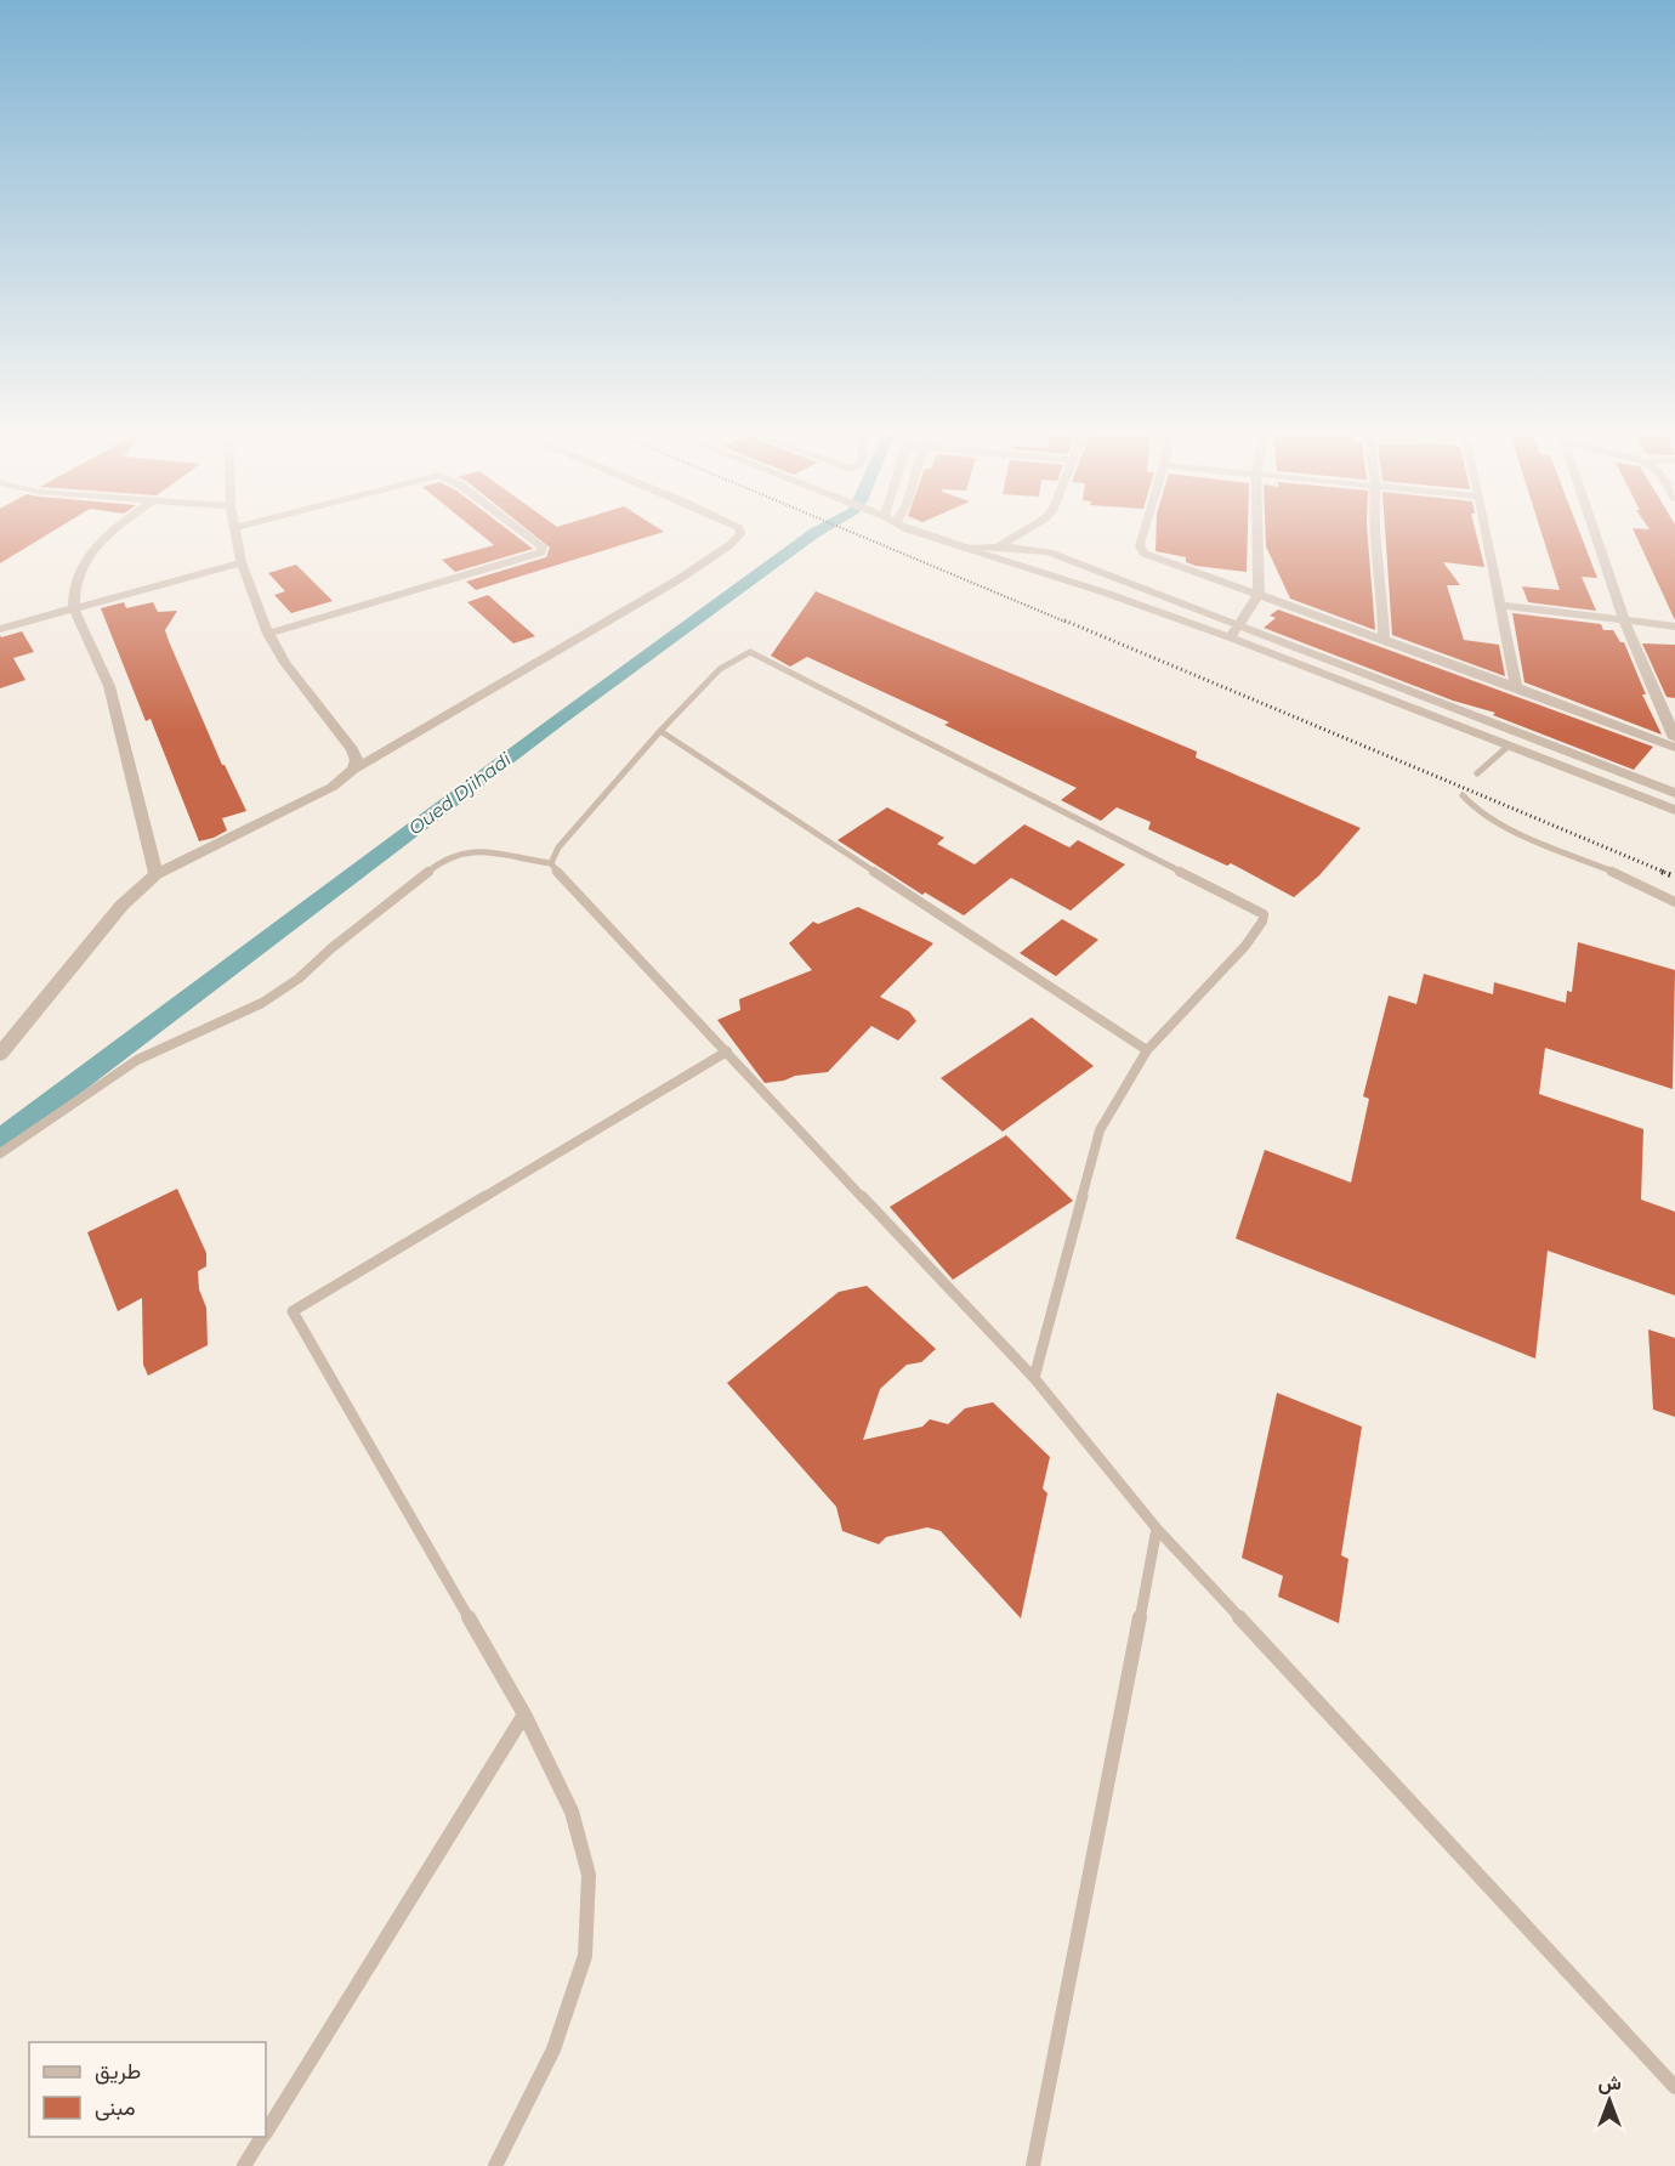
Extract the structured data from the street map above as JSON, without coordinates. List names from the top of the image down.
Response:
{
  "water": ["Oued Djihadi"],
  "legend": ["طريق", "مبنى"],
  "north": "top"
}
